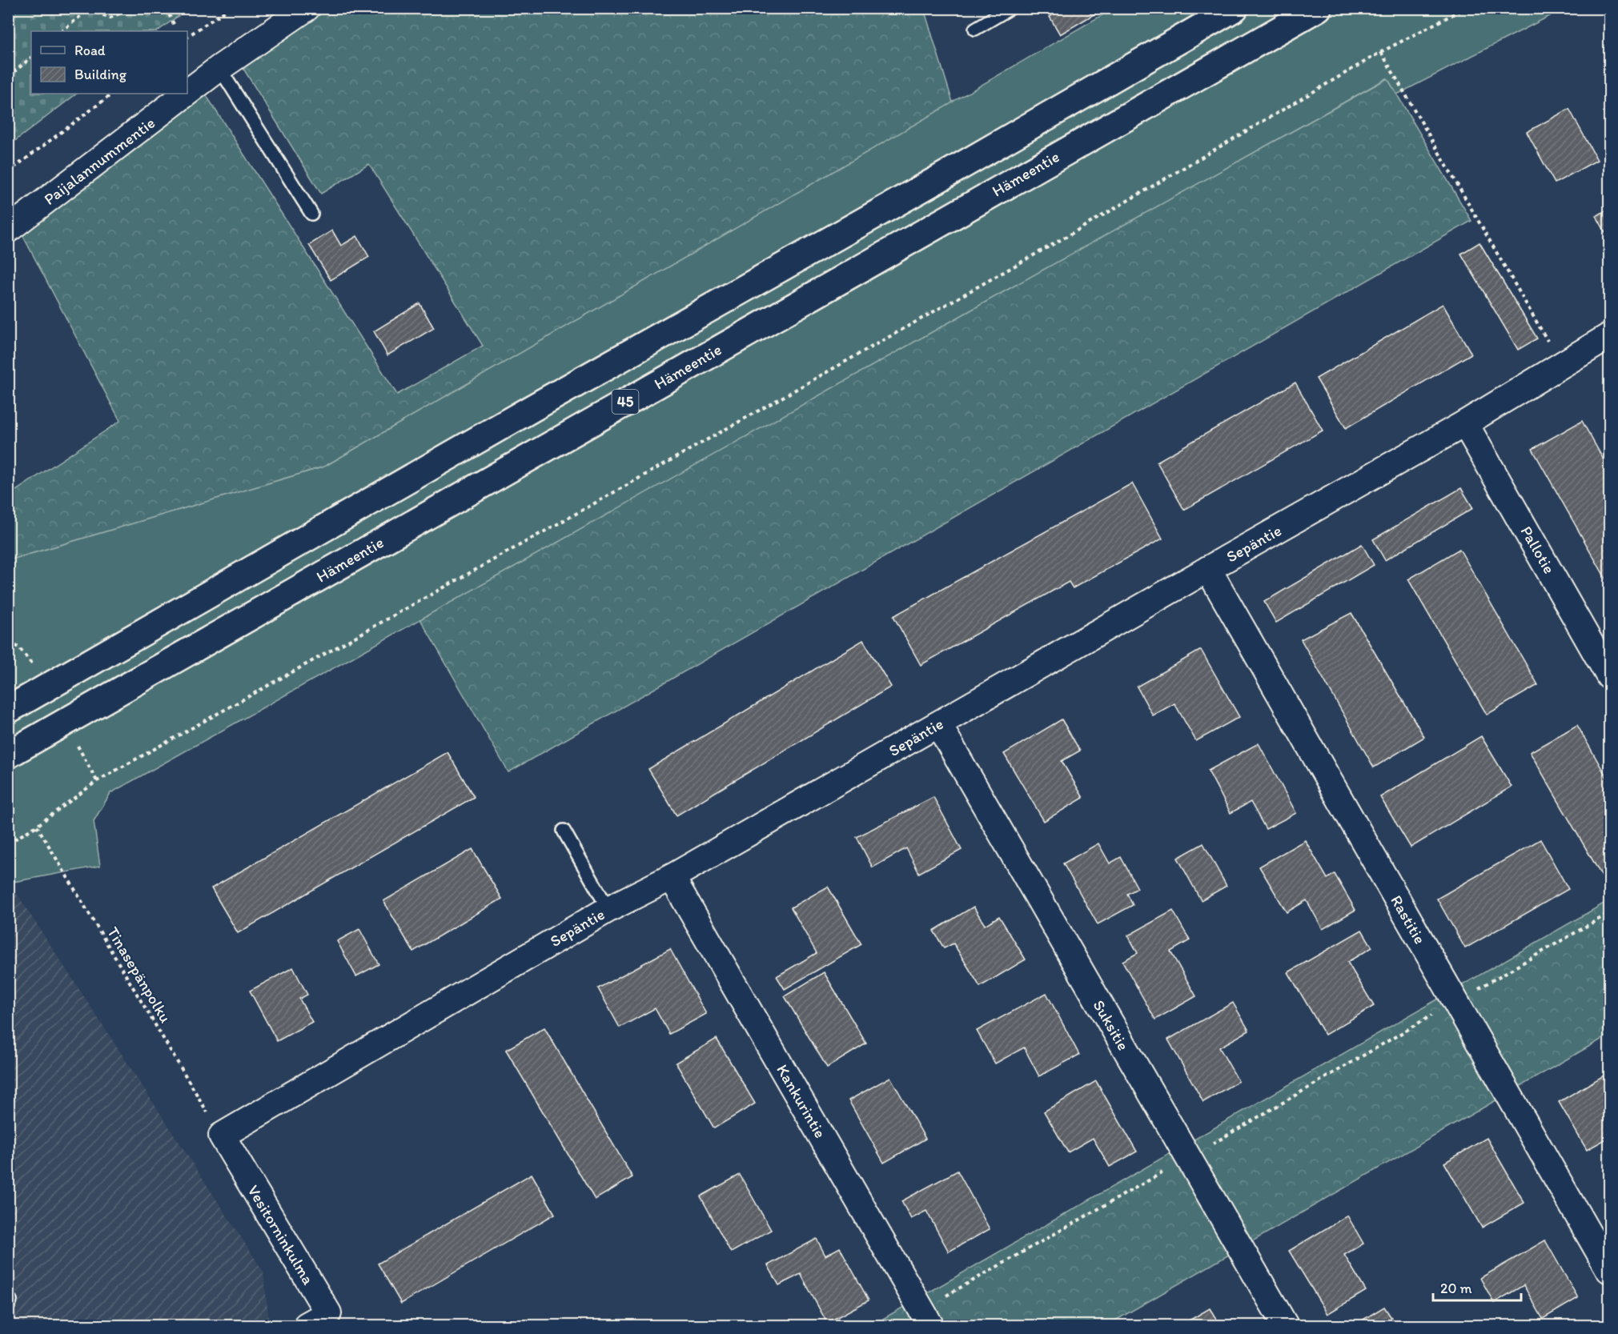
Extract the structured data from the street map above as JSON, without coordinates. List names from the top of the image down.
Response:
{
  "streets": {
    "main road": ["Hämeentie", "45"],
    "street": [
      "Paijalannummentie",
      "Sepäntie",
      "Pallotie",
      "Rastitie",
      "Suksitie",
      "Kankurintie",
      "Vesitorninkulma"
    ],
    "path": ["Tinasepänpolku"]
  },
  "crossings": [
    ["Sepäntie", "Pallotie"],
    ["Sepäntie", "Rastitie"],
    ["Sepäntie", "Tinasepänpolku"],
    ["Sepäntie", "Suksitie"],
    ["Sepäntie", "Kankurintie"],
    ["Sepäntie", "Vesitorninkulma"],
    ["Tinasepänpolku", "Vesitorninkulma"]
  ],
  "legend": ["Road", "Building"],
  "scale_bar": "20 m"
}
